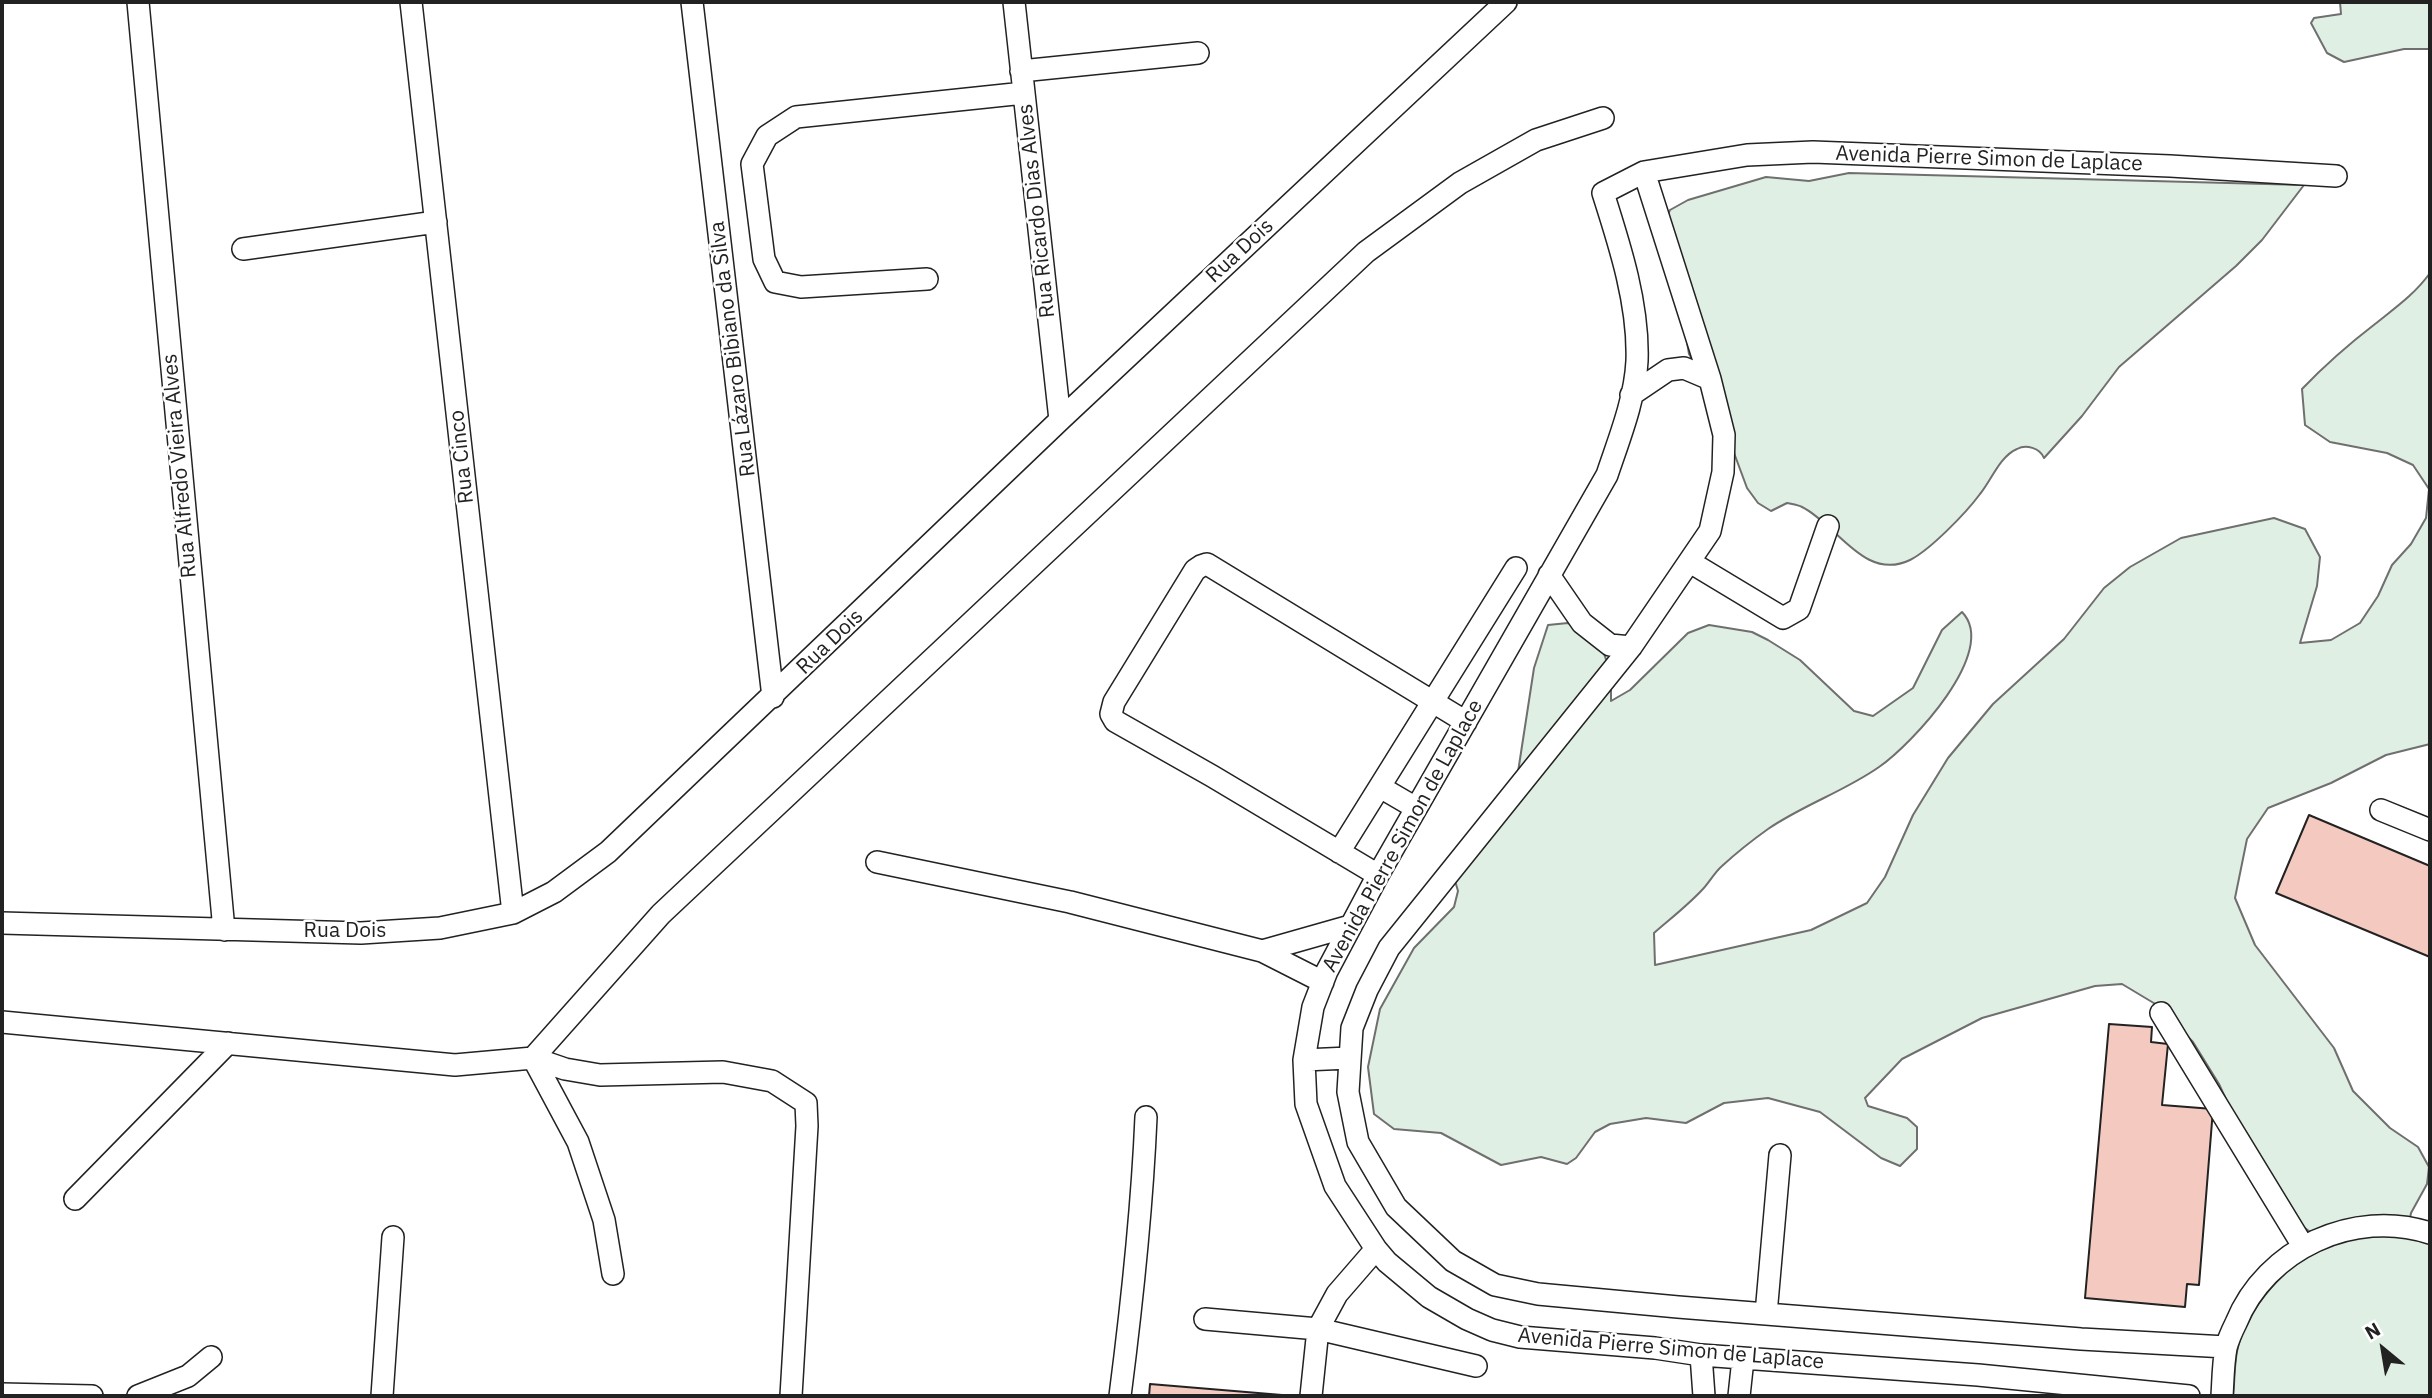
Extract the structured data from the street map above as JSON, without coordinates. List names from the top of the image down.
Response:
{
  "streets": {
    "street": [
      "Avenida Pierre Simon de Laplace",
      "Rua Ricardo Dias Alves",
      "Rua Dois",
      "Rua Lázaro Bibiano da Silva",
      "Rua Cinco",
      "Rua Alfredo Vieira Alves"
    ]
  },
  "crossings": [
    ["Rua Ricardo Dias Alves", "Rua Dois"],
    ["Rua Dois", "Rua Lázaro Bibiano da Silva"],
    ["Rua Dois", "Rua Cinco"],
    ["Rua Dois", "Rua Alfredo Vieira Alves"]
  ],
  "north": "top left"
}
